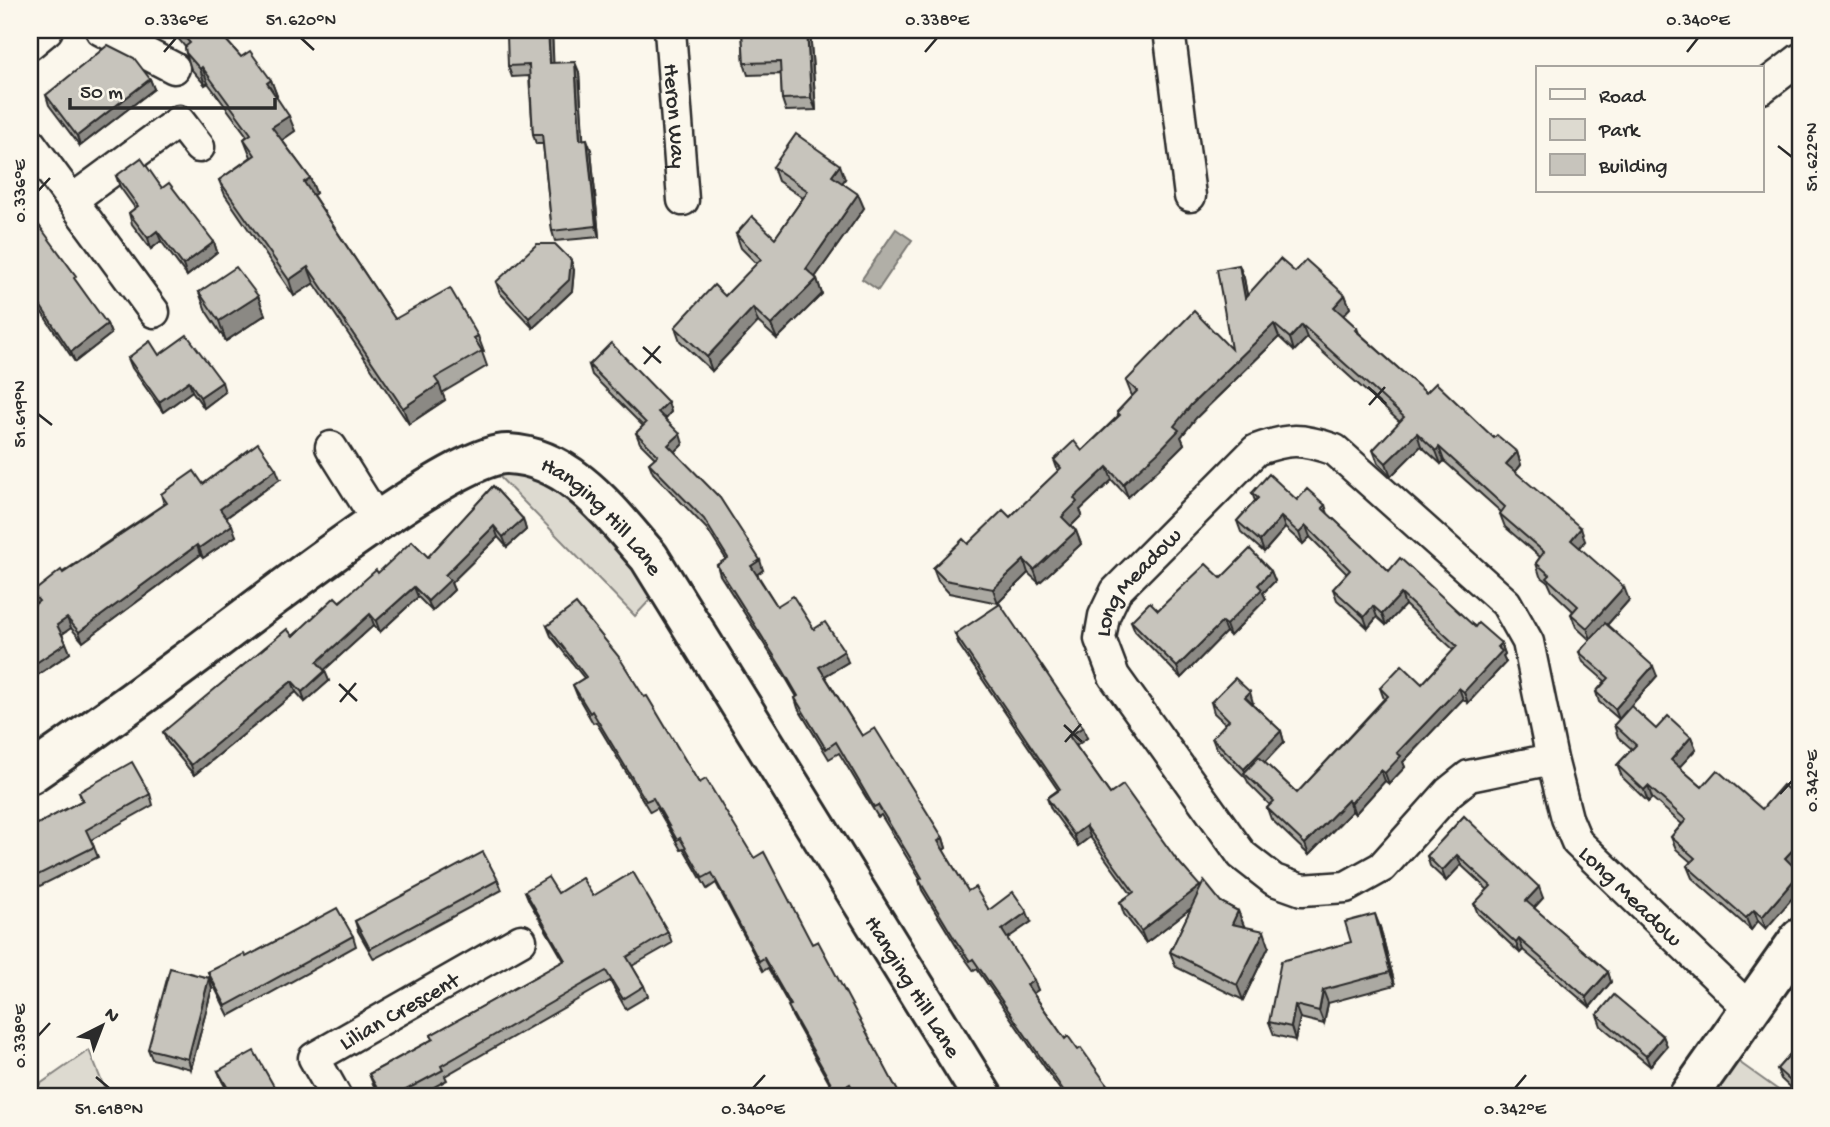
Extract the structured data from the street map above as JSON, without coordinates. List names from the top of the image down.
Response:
{
  "streets": {
    "street": [
      "Heron Way",
      "Hanging Hill Lane",
      "Long Meadow",
      "Lilian Crescent"
    ]
  },
  "legend": ["Road", "Park", "Building"],
  "scale_bar": "50 m",
  "north": "top right",
  "coordinates": [
    "0.336°E",
    "51.620°N",
    "0.338°E",
    "0.340°E",
    "51.622°N",
    "51.619°N",
    "0.342°E",
    "51.618°N"
  ]
}
